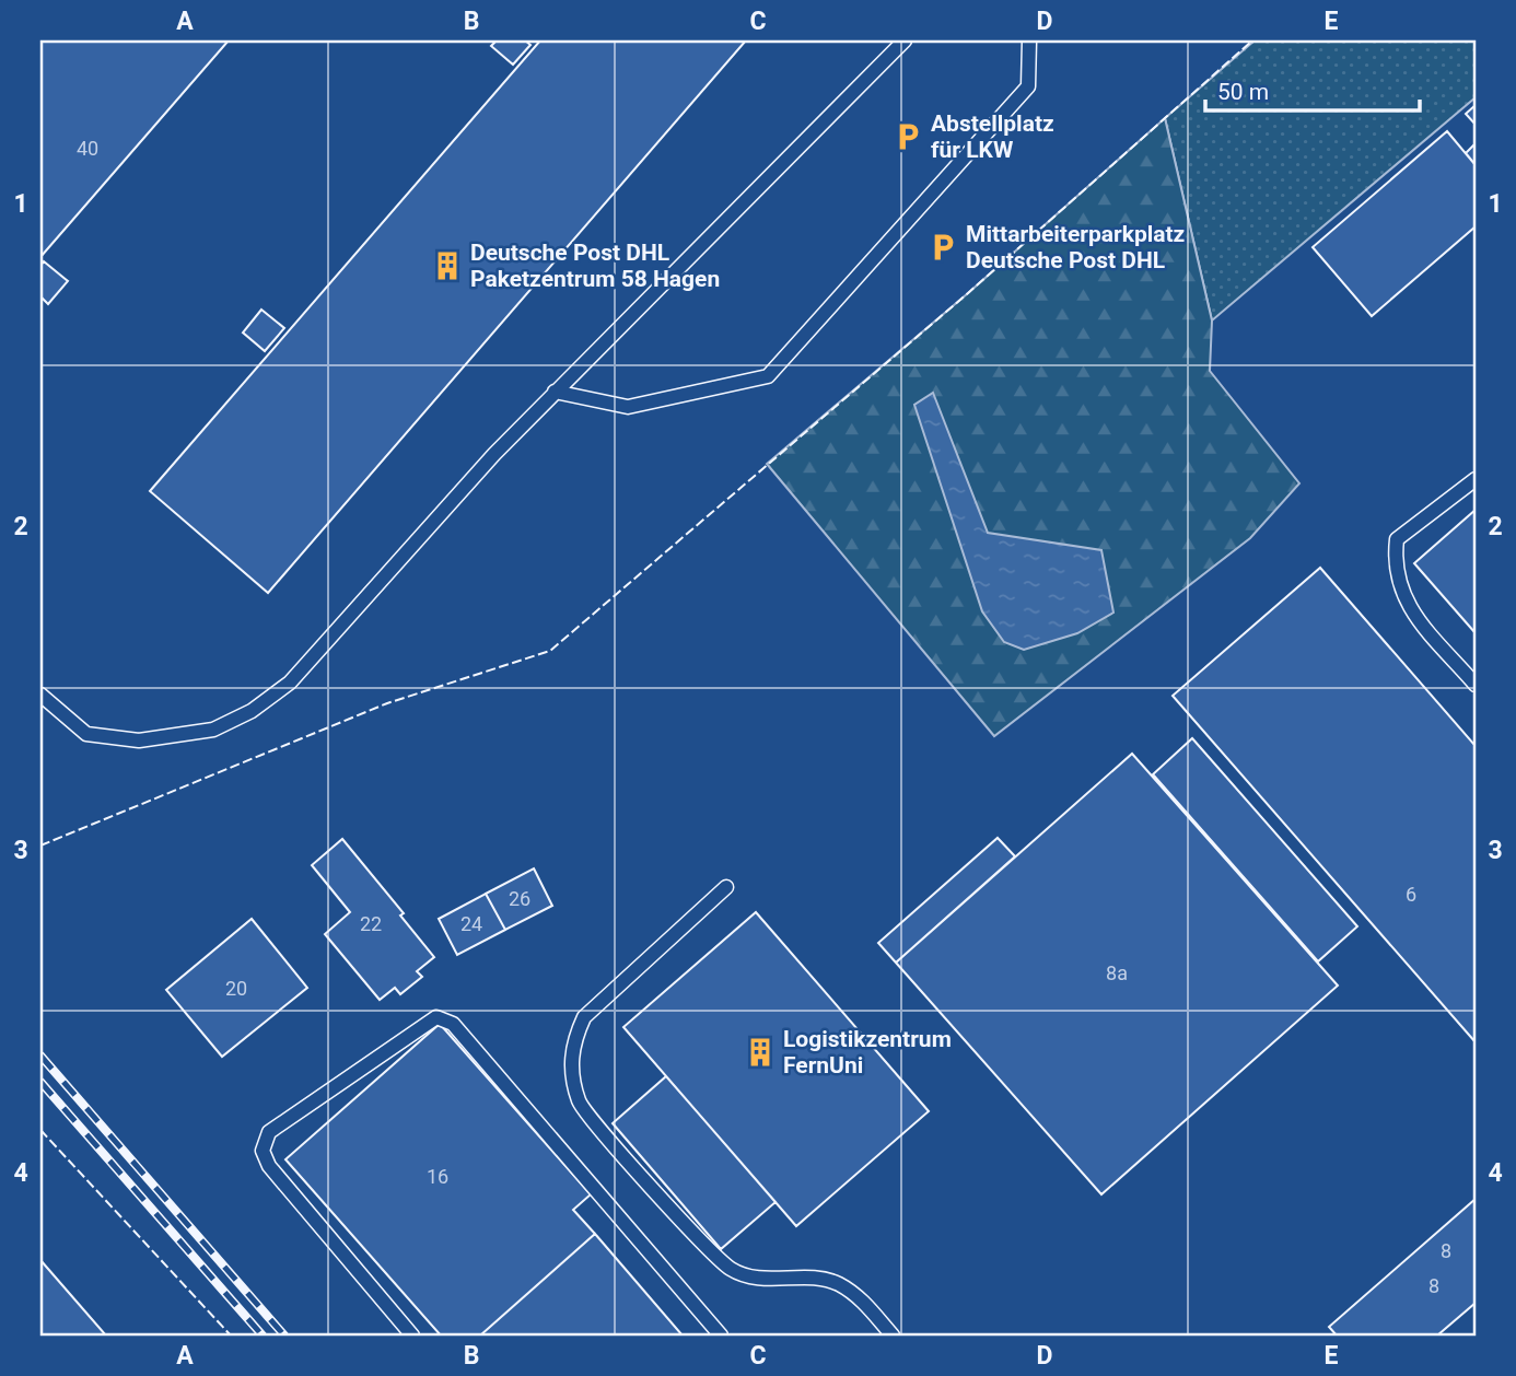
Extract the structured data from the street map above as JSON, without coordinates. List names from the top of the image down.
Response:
{
  "places": {
    "parking": ["Abstellplatz für LKW", "Mittarbeiterparkplatz Deutsche Post DHL"],
    "building": ["Deutsche Post DHL Paketzentrum 58 Hagen", "Logistikzentrum FernUni"]
  },
  "house_numbers": [
    "40",
    "6",
    "26",
    "22",
    "24",
    "8a",
    "20",
    "16",
    "8",
    "8"
  ],
  "scale_bar": "50 m",
  "grid": {
    "columns": [
      "A",
      "B",
      "C",
      "D",
      "E"
    ],
    "rows": [
      "1",
      "2",
      "3",
      "4"
    ]
  }
}
